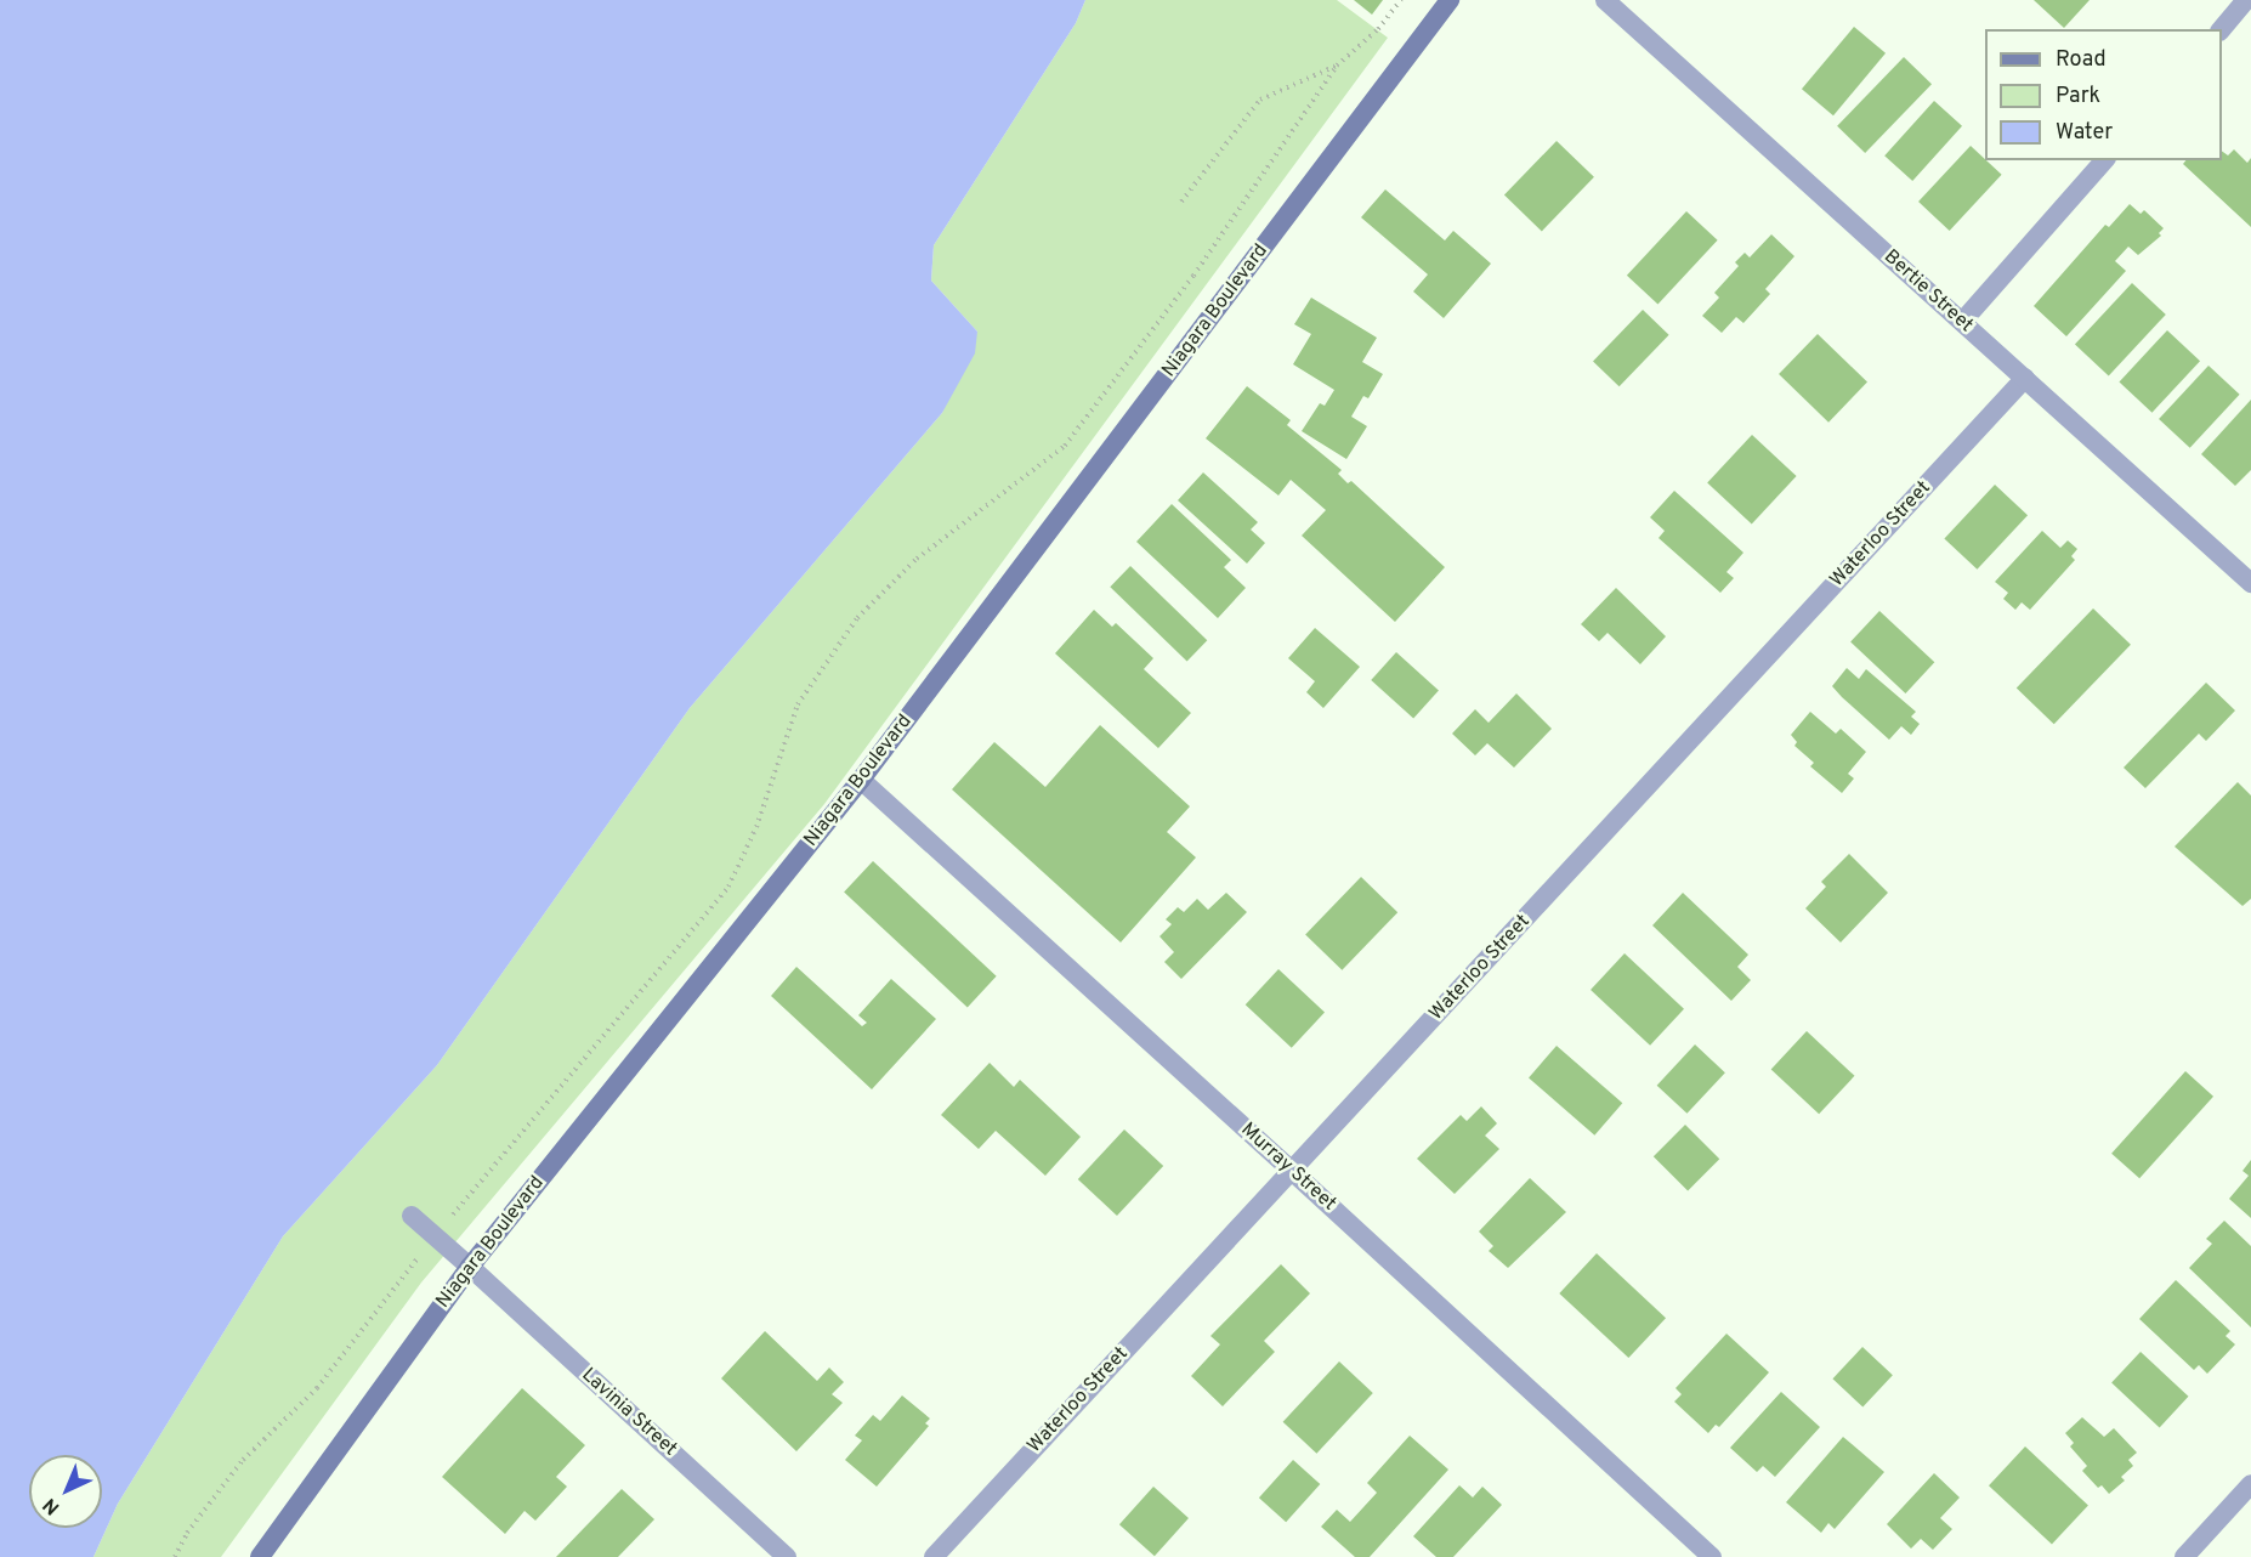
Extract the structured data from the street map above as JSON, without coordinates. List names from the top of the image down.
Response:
{
  "streets": {
    "main road": ["Niagara Boulevard"],
    "street": [
      "Bertie Street",
      "Waterloo Street",
      "Murray Street",
      "Lavinia Street"
    ]
  },
  "crossings": [
    ["Bertie Street", "Waterloo Street"],
    ["Niagara Boulevard", "Murray Street"],
    ["Niagara Boulevard", "Lavinia Street"],
    ["Waterloo Street", "Murray Street"]
  ],
  "legend": ["Road", "Park", "Water"],
  "north": "bottom left"
}
